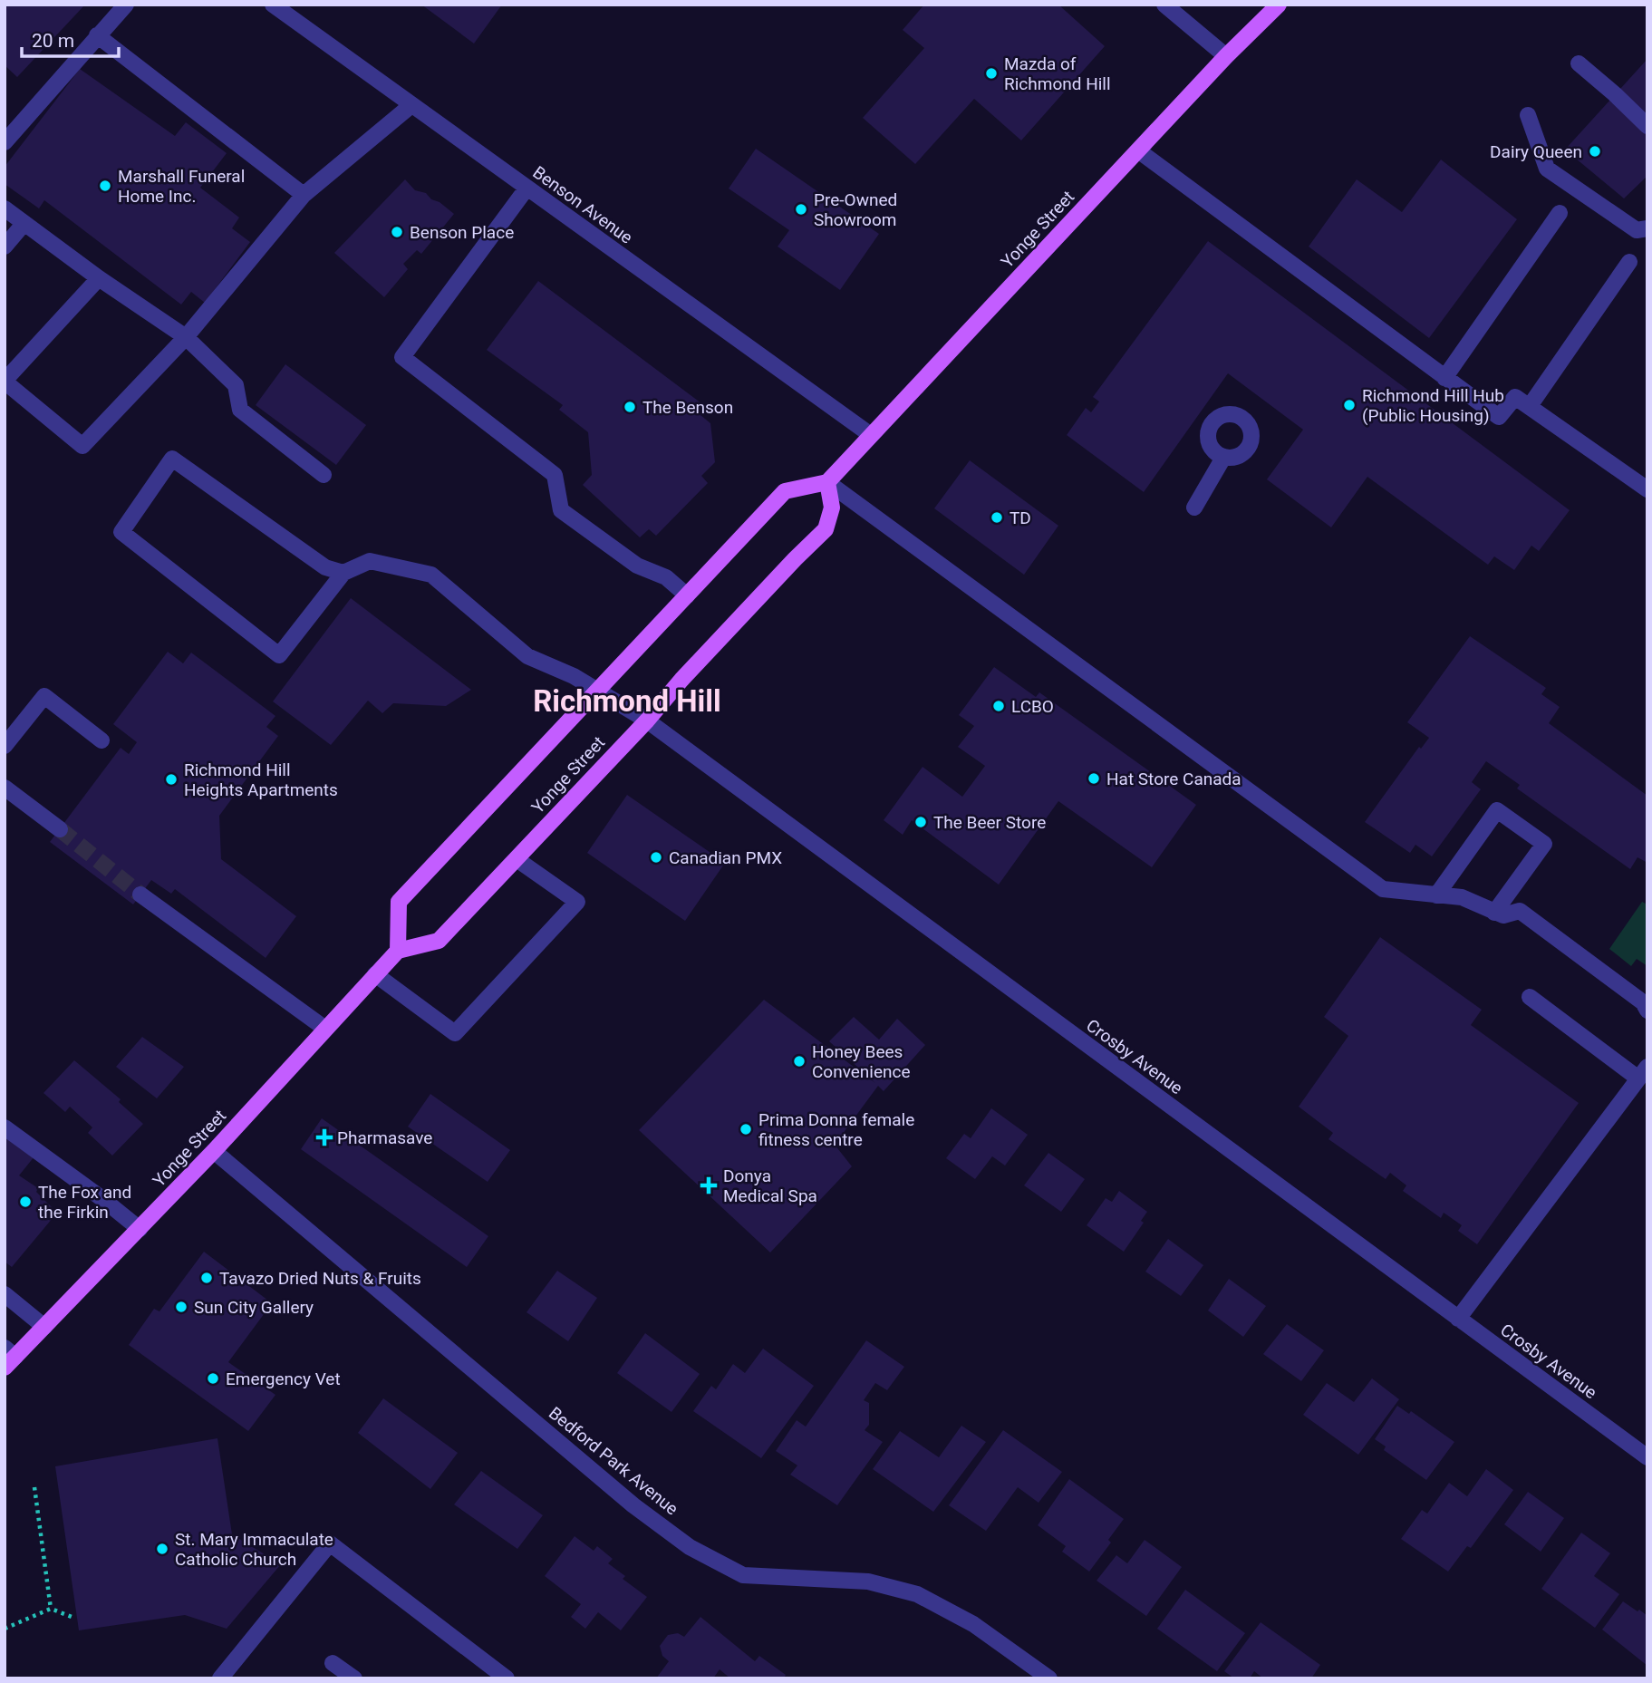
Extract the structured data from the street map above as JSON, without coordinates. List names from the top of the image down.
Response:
{
  "streets": {
    "main road": ["Yonge Street"],
    "street": ["Benson Avenue", "Crosby Avenue", "Bedford Park Avenue"]
  },
  "crossings": [
    ["Benson Avenue", "Yonge Street"],
    ["Yonge Street", "Crosby Avenue"],
    ["Yonge Street", "Bedford Park Avenue"]
  ],
  "districts": ["Richmond Hill"],
  "places": {
    "other": [
      "Mazda of Richmond Hill",
      "Dairy Queen",
      "Marshall Funeral Home Inc.",
      "Pre-Owned Showroom",
      "Benson Place",
      "Richmond Hill Hub (Public Housing)",
      "The Benson",
      "TD",
      "LCBO",
      "Hat Store Canada",
      "Richmond Hill Heights Apartments",
      "The Beer Store",
      "Canadian PMX",
      "Honey Bees Convenience",
      "Prima Donna female fitness centre",
      "The Fox and the Firkin",
      "Tavazo Dried Nuts & Fruits",
      "Sun City Gallery",
      "Emergency Vet",
      "St. Mary Immaculate Catholic Church"
    ],
    "health": ["Pharmasave", "Donya Medical Spa"]
  },
  "scale_bar": "20 m"
}
